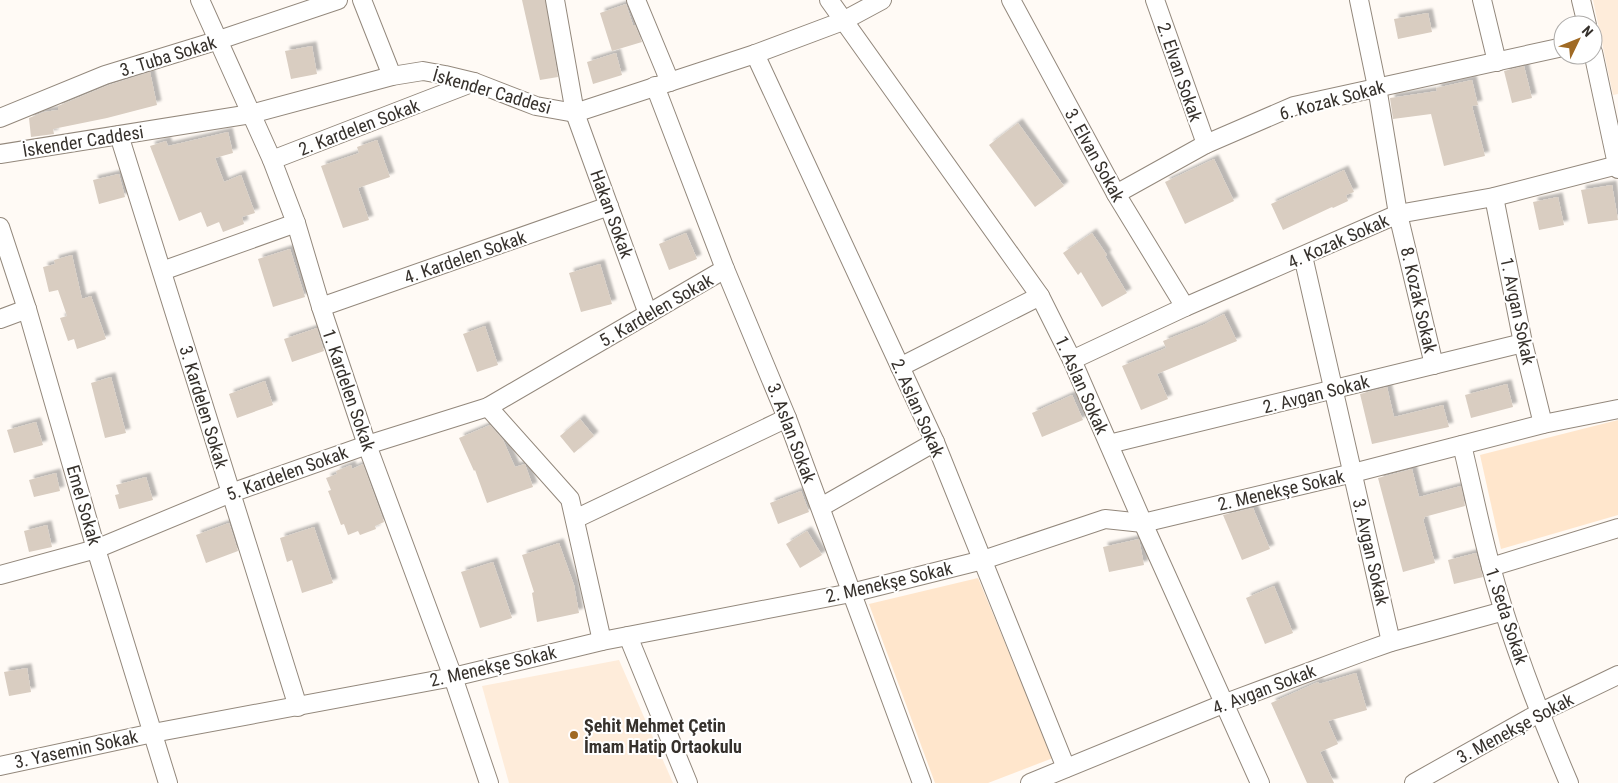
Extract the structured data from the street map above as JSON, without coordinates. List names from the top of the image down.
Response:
{
  "streets": {
    "street": [
      "3. Tuba Sokak",
      "2. Elvan Sokak",
      "İskender Caddesi",
      "6. Kozak Sokak",
      "2. Kardelen Sokak",
      "3. Elvan Sokak",
      "Hakan Sokak",
      "4. Kozak Sokak",
      "4. Kardelen Sokak",
      "8. Kozak Sokak",
      "5. Kardelen Sokak",
      "1. Avgan Sokak",
      "1. Aslan Sokak",
      "1. Kardelen Sokak",
      "2. Avgan Sokak",
      "3. Kardelen Sokak",
      "2. Aslan Sokak",
      "3. Aslan Sokak",
      "2. Menekşe Sokak",
      "Emel Sokak",
      "3. Avgan Sokak",
      "1. Seda Sokak",
      "4. Avgan Sokak",
      "3. Menekşe Sokak",
      "3. Yasemin Sokak"
    ]
  },
  "crossings": [
    ["3. Tuba Sokak", "1. Kardelen Sokak"],
    ["2. Elvan Sokak", "6. Kozak Sokak"],
    ["İskender Caddesi", "2. Kardelen Sokak"],
    ["İskender Caddesi", "Hakan Sokak"],
    ["İskender Caddesi", "1. Aslan Sokak"],
    ["İskender Caddesi", "1. Kardelen Sokak"],
    ["İskender Caddesi", "3. Kardelen Sokak"],
    ["İskender Caddesi", "2. Aslan Sokak"],
    ["İskender Caddesi", "3. Aslan Sokak"],
    ["6. Kozak Sokak", "3. Elvan Sokak"],
    ["6. Kozak Sokak", "8. Kozak Sokak"],
    ["2. Kardelen Sokak", "1. Kardelen Sokak"],
    ["3. Elvan Sokak", "4. Kozak Sokak"],
    ["Hakan Sokak", "4. Kardelen Sokak"],
    ["Hakan Sokak", "5. Kardelen Sokak"],
    ["4. Kozak Sokak", "8. Kozak Sokak"],
    ["4. Kozak Sokak", "1. Avgan Sokak"],
    ["4. Kozak Sokak", "1. Aslan Sokak"],
    ["4. Kozak Sokak", "3. Avgan Sokak"],
    ["4. Kardelen Sokak", "1. Kardelen Sokak"],
    ["8. Kozak Sokak", "2. Avgan Sokak"],
    ["5. Kardelen Sokak", "1. Kardelen Sokak"],
    ["5. Kardelen Sokak", "3. Kardelen Sokak"],
    ["5. Kardelen Sokak", "3. Aslan Sokak"],
    ["5. Kardelen Sokak", "Emel Sokak"],
    ["1. Avgan Sokak", "2. Avgan Sokak"],
    ["1. Avgan Sokak", "2. Menekşe Sokak"],
    ["1. Aslan Sokak", "2. Avgan Sokak"],
    ["1. Aslan Sokak", "2. Menekşe Sokak"],
    ["1. Aslan Sokak", "4. Avgan Sokak"],
    ["1. Kardelen Sokak", "2. Menekşe Sokak"],
    ["2. Avgan Sokak", "3. Avgan Sokak"],
    ["3. Kardelen Sokak", "2. Menekşe Sokak"],
    ["2. Aslan Sokak", "2. Menekşe Sokak"],
    ["2. Aslan Sokak", "4. Avgan Sokak"],
    ["3. Aslan Sokak", "2. Menekşe Sokak"],
    ["2. Menekşe Sokak", "Emel Sokak"],
    ["2. Menekşe Sokak", "3. Avgan Sokak"],
    ["2. Menekşe Sokak", "1. Seda Sokak"],
    ["2. Menekşe Sokak", "3. Yasemin Sokak"],
    ["Emel Sokak", "3. Yasemin Sokak"],
    ["3. Avgan Sokak", "4. Avgan Sokak"],
    ["1. Seda Sokak", "4. Avgan Sokak"],
    ["1. Seda Sokak", "3. Menekşe Sokak"]
  ],
  "places": ["Şehit Mehmet Çetin İmam Hatip Ortaokulu"],
  "north": "top right"
}
